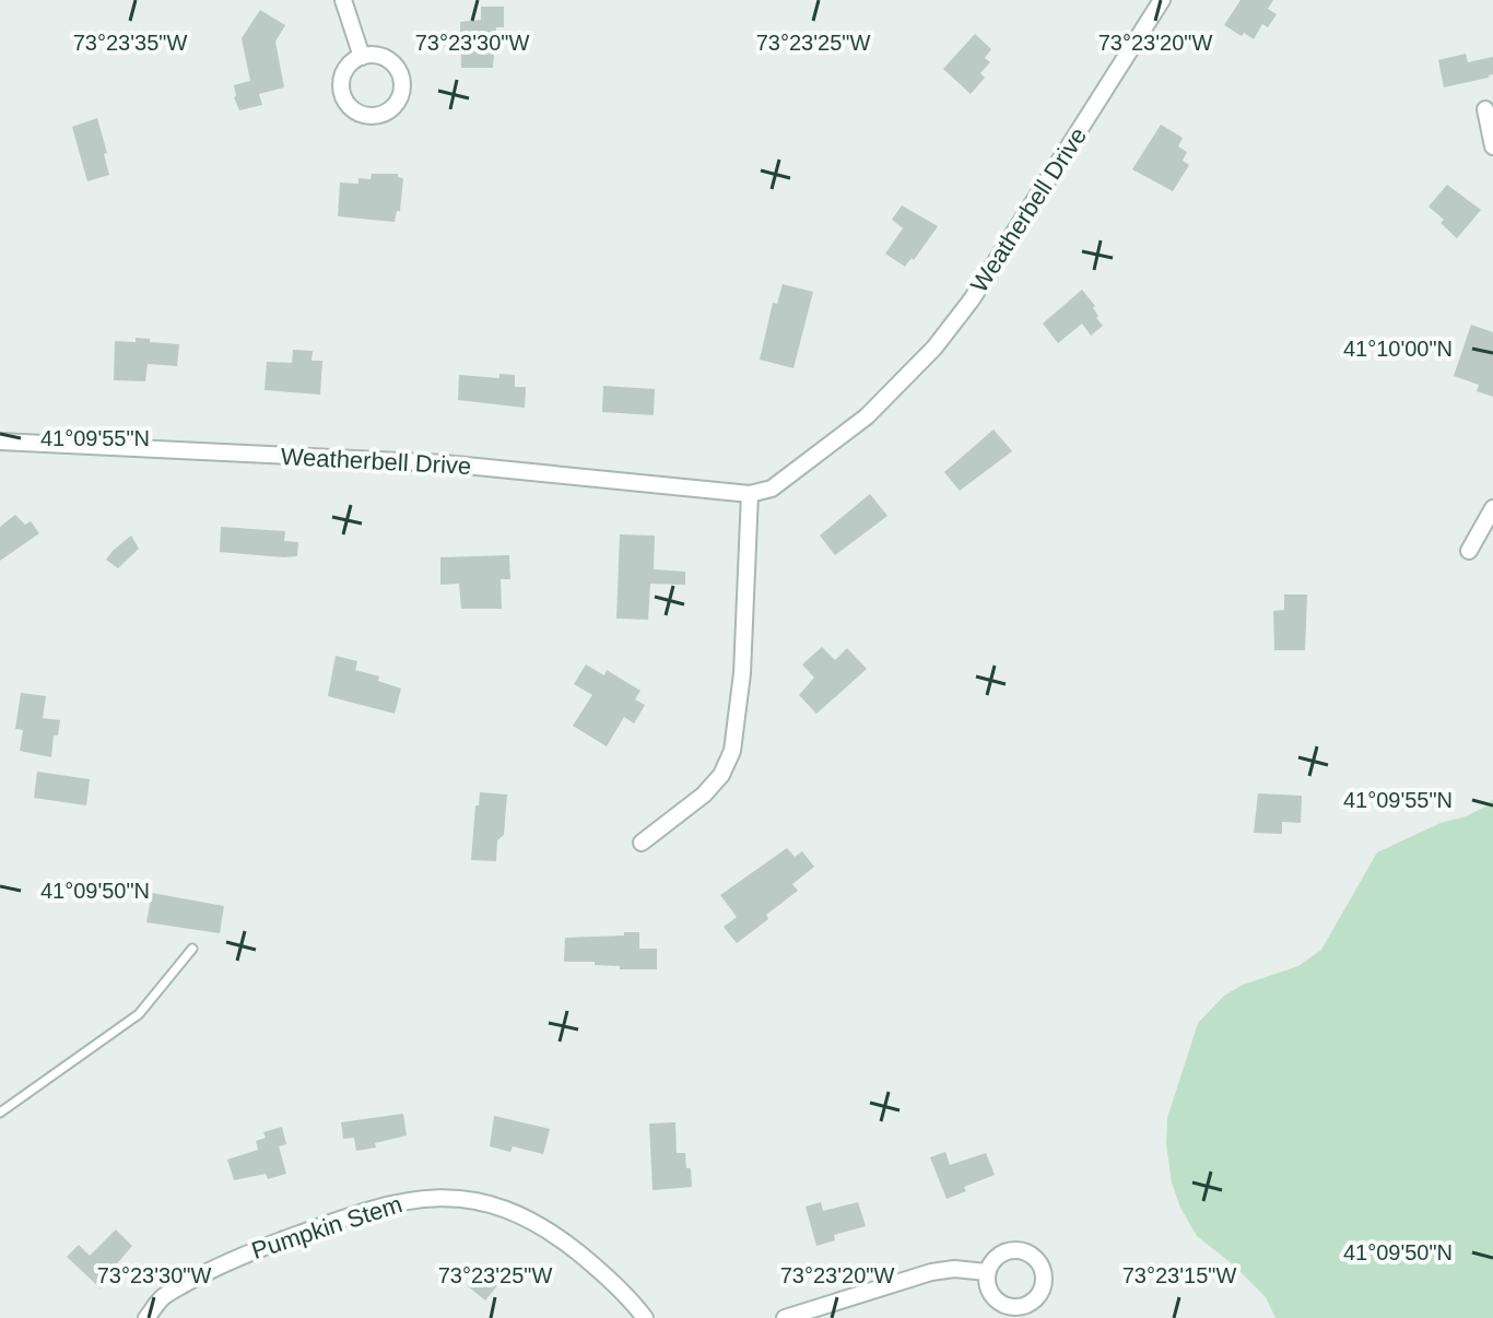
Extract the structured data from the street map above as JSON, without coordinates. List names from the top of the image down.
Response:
{
  "streets": {
    "street": ["Weatherbell Drive", "Pumpkin Stem"]
  },
  "coordinates": [
    "73°23'30\"W",
    "73°23'25\"W",
    "73°23'20\"W",
    "73°23'35\"W",
    "41°10'00\"N",
    "41°09'55\"N",
    "41°09'50\"N",
    "73°23'15\"W"
  ]
}
